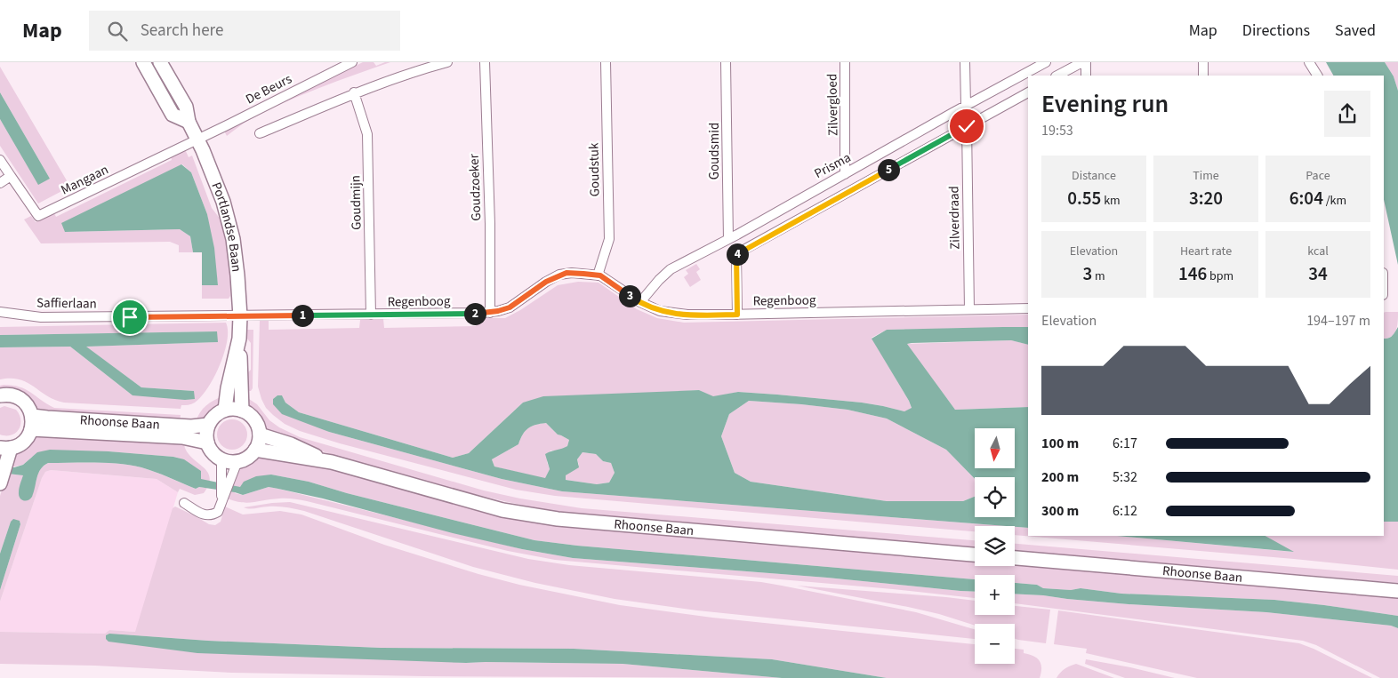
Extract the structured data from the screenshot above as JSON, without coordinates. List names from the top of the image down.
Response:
{
  "streets": {
    "main road": ["Portlandse Baan", "Rhoonse Baan"],
    "street": [
      "De Beurs",
      "Zilvergloed",
      "Goudsmid",
      "Prisma",
      "Goudstuk",
      "Mangaan",
      "Goudzoeker",
      "Goudmijn",
      "Zilverdraad",
      "Regenboog",
      "Saffierlaan"
    ]
  },
  "crossings": [
    ["De Beurs", "Mangaan"],
    ["De Beurs", "Portlandse Baan"],
    ["Zilvergloed", "Prisma"],
    ["Goudsmid", "Prisma"],
    ["Prisma", "Regenboog"],
    ["Goudstuk", "Regenboog"],
    ["Mangaan", "Portlandse Baan"],
    ["Goudzoeker", "Regenboog"],
    ["Goudmijn", "Regenboog"],
    ["Zilverdraad", "Regenboog"],
    ["Portlandse Baan", "Regenboog"],
    ["Portlandse Baan", "Saffierlaan"],
    ["Portlandse Baan", "Rhoonse Baan"],
    ["Regenboog", "Saffierlaan"]
  ],
  "north": "bottom",
  "page": {
    "header": "Map",
    "search": "Search here",
    "nav": ["Map", "Directions", "Saved"],
    "heading": ["Evening run", "19:53"],
    "stats": [
      ["Distance", "0.55 km"],
      ["Time", "3:20"],
      ["Pace", "6:04 /km"],
      ["Elevation", "3 m"],
      ["Heart rate", "146 bpm"],
      ["kcal", "34"]
    ],
    "pins": [
      "5",
      "4",
      "3",
      "2",
      "1"
    ],
    "chart": ["Elevation", "194–197 m"],
    "list": [
      {
        "name": "100 m",
        "note": "6:17"
      },
      {
        "name": "200 m",
        "note": "5:32"
      },
      {
        "name": "300 m",
        "note": "6:12"
      }
    ],
    "map_buttons": ["+", "−"]
  }
}
